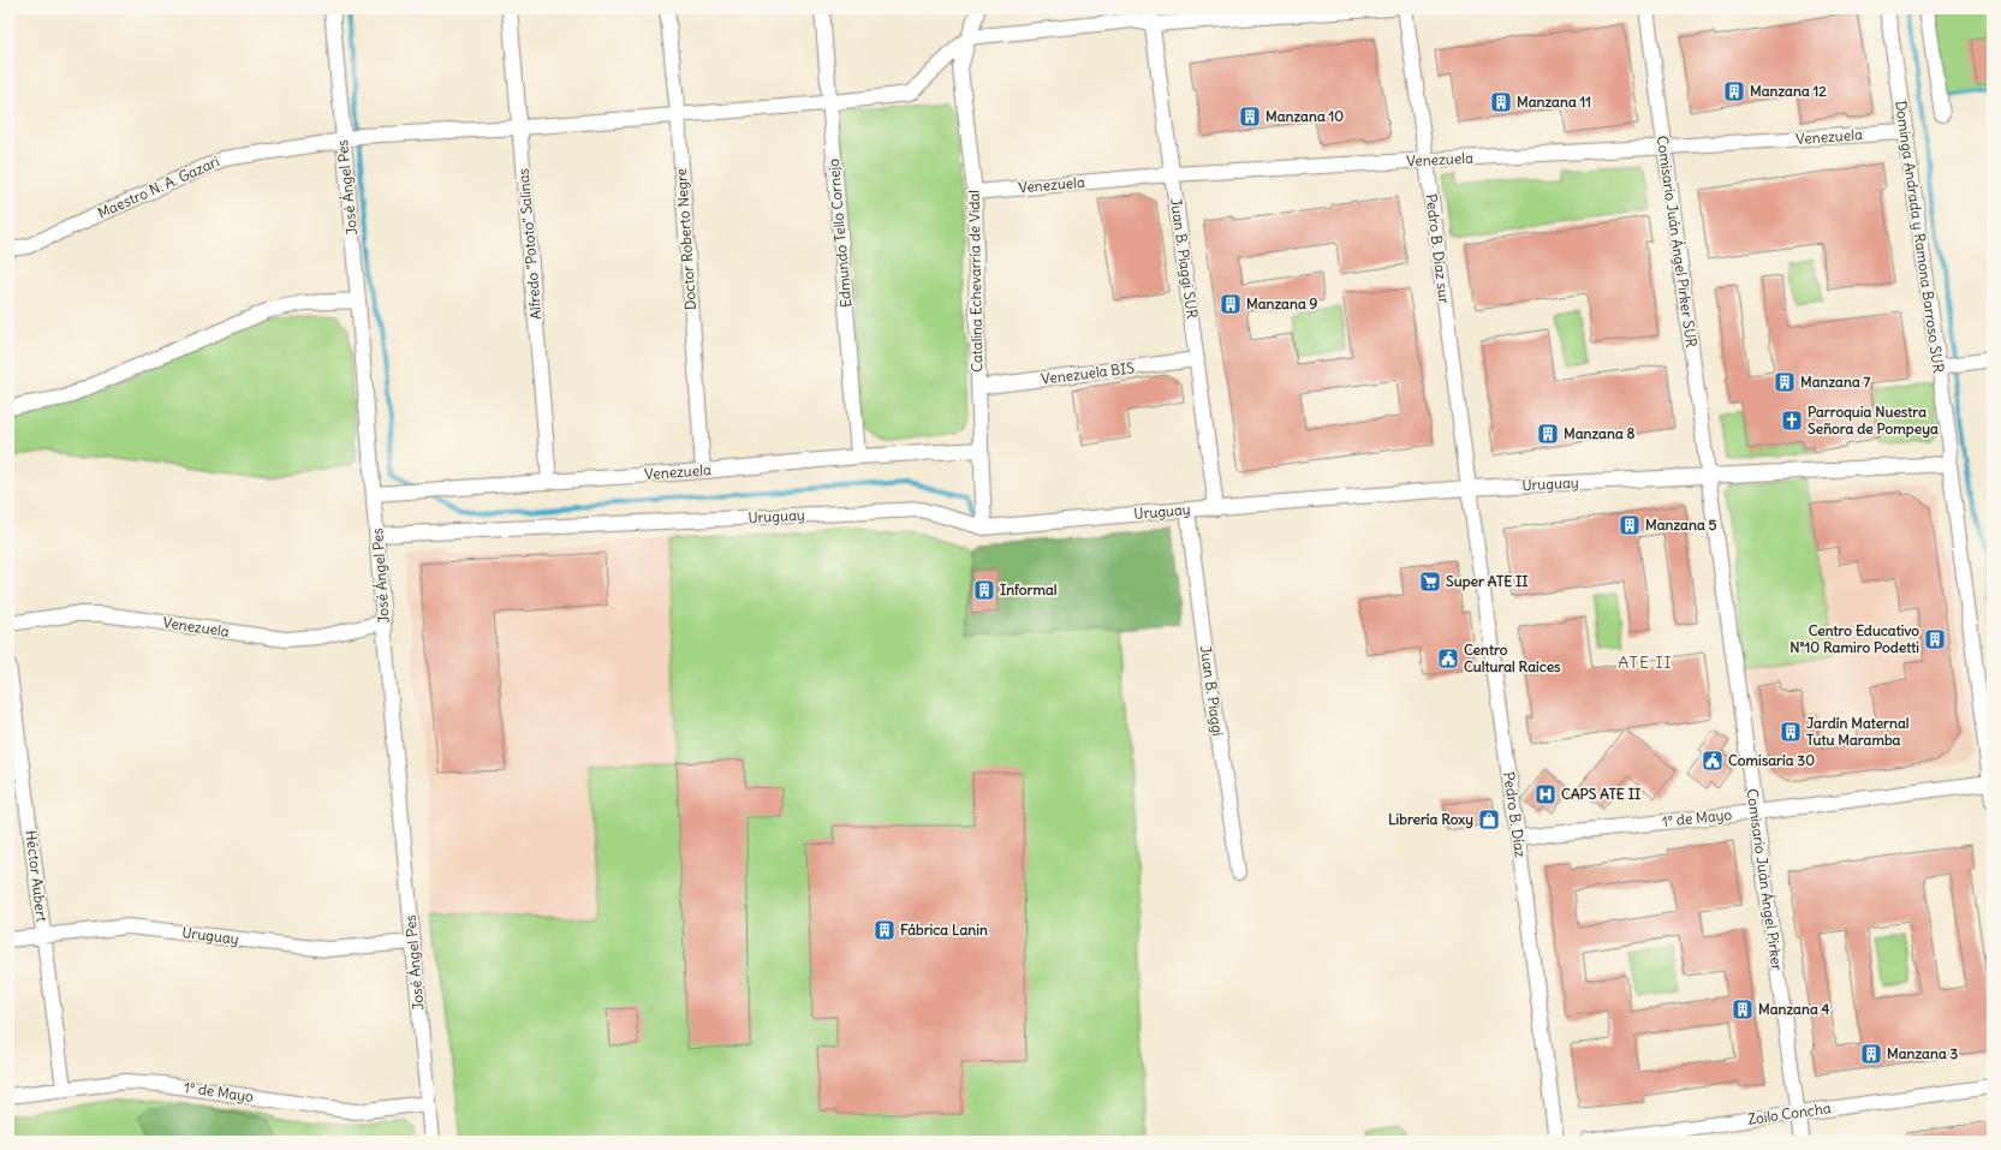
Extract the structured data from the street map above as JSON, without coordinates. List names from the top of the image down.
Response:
{
  "streets": {
    "street": [
      "Venezuela",
      "Maestro N. A. Gazari",
      "José Ángel Pes",
      "Edmundo Tello Cornejo",
      "Dominga Andrada y Ramona Barroso SUR",
      "Doctor Roberto Negre",
      "Comisario Juán Ángel Pirker SUR",
      "Alfredo \"Pototo\" Salinas",
      "Pedro B. Díaz sur",
      "Juan B. Piaggi SUR",
      "Catalina Echevarría de Vidal",
      "Venezuela BIS",
      "Uruguay",
      "Juan B. Piaggi",
      "Pedro B. Díaz",
      "1º de Mayo",
      "Héctor Aubert",
      "Comisario Juán Ángel Pirker",
      "Zoilo Concha"
    ]
  },
  "crossings": [
    ["Venezuela", "José Ángel Pes"],
    ["Venezuela", "Edmundo Tello Cornejo"],
    ["Venezuela", "Dominga Andrada y Ramona Barroso SUR"],
    ["Venezuela", "Doctor Roberto Negre"],
    ["Venezuela", "Comisario Juán Ángel Pirker SUR"],
    ["Venezuela", "Alfredo \"Pototo\" Salinas"],
    ["Venezuela", "Pedro B. Díaz sur"],
    ["Venezuela", "Juan B. Piaggi SUR"],
    ["Venezuela", "Catalina Echevarría de Vidal"],
    ["Maestro N. A. Gazari", "José Ángel Pes"],
    ["Maestro N. A. Gazari", "Edmundo Tello Cornejo"],
    ["Maestro N. A. Gazari", "Doctor Roberto Negre"],
    ["Maestro N. A. Gazari", "Alfredo \"Pototo\" Salinas"],
    ["Maestro N. A. Gazari", "Catalina Echevarría de Vidal"],
    ["José Ángel Pes", "Uruguay"],
    ["José Ángel Pes", "1º de Mayo"],
    ["Dominga Andrada y Ramona Barroso SUR", "Uruguay"],
    ["Dominga Andrada y Ramona Barroso SUR", "1º de Mayo"],
    ["Comisario Juán Ángel Pirker SUR", "Uruguay"],
    ["Comisario Juán Ángel Pirker SUR", "Comisario Juán Ángel Pirker"],
    ["Pedro B. Díaz sur", "Uruguay"],
    ["Pedro B. Díaz sur", "Pedro B. Díaz"],
    ["Juan B. Piaggi SUR", "Venezuela BIS"],
    ["Juan B. Piaggi SUR", "Uruguay"],
    ["Catalina Echevarría de Vidal", "Venezuela BIS"],
    ["Catalina Echevarría de Vidal", "Uruguay"],
    ["Uruguay", "Juan B. Piaggi"],
    ["Uruguay", "Pedro B. Díaz"],
    ["Uruguay", "Héctor Aubert"],
    ["Uruguay", "Comisario Juán Ángel Pirker"],
    ["Pedro B. Díaz", "1º de Mayo"],
    ["1º de Mayo", "Héctor Aubert"],
    ["1º de Mayo", "Comisario Juán Ángel Pirker"],
    ["Comisario Juán Ángel Pirker", "Zoilo Concha"]
  ],
  "districts": ["ATE II"],
  "places": {
    "building": [
      "Manzana 12",
      "Manzana 11",
      "Manzana 10",
      "Manzana 9",
      "Manzana 7",
      "Manzana 8",
      "Manzana 5",
      "Informal",
      "Centro Educativo N°10 Ramiro Podetti",
      "Jardín Maternal Tutu Maramba",
      "Fábrica Lanin",
      "Manzana 4",
      "Manzana 3"
    ],
    "church": ["Parroquia Nuestra Señora de Pompeya"],
    "supermarket": ["Super ATE II"],
    "public building": ["Centro Cultural Raíces", "Comisaría 30"],
    "hospital": ["CAPS ATE II"],
    "shop": ["Librería Roxy"]
  }
}
